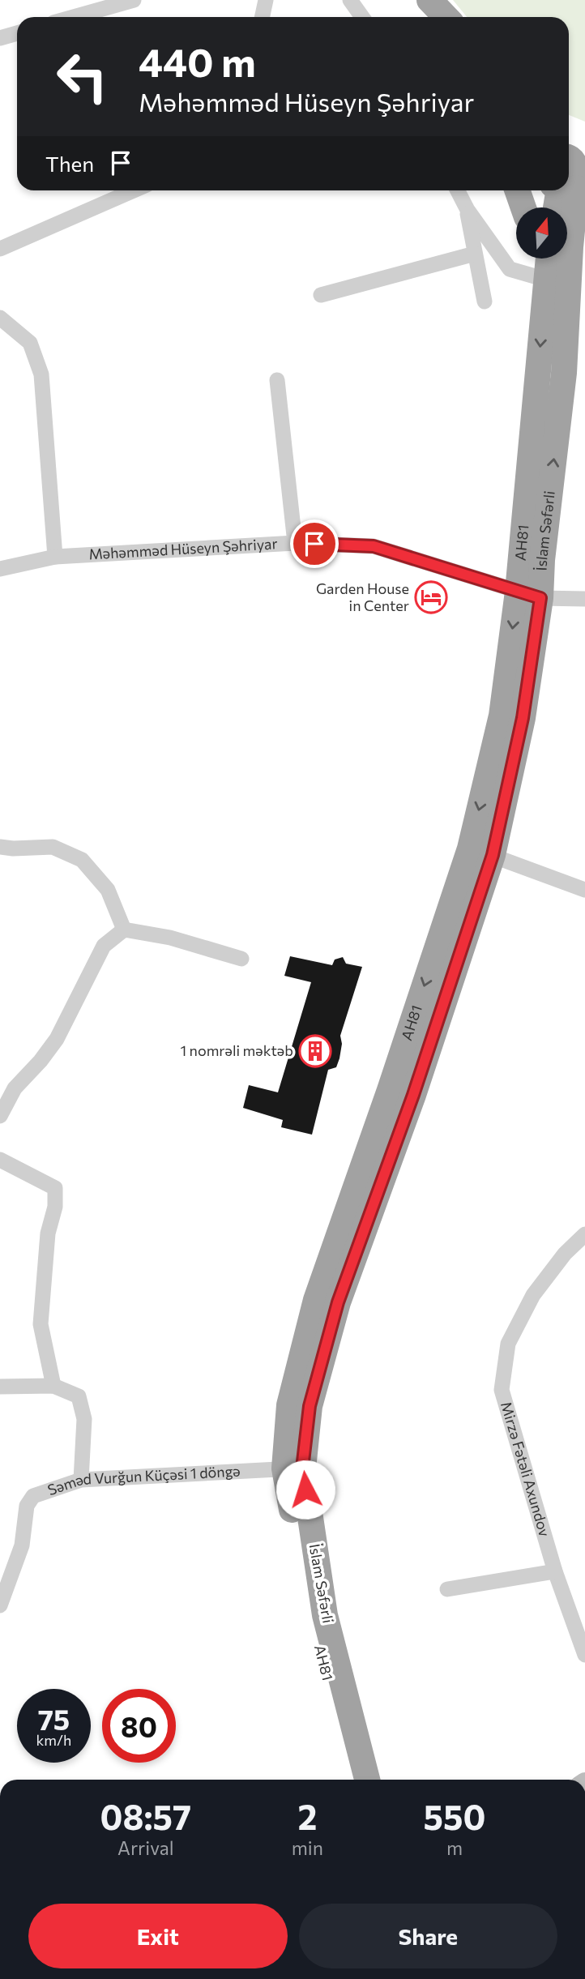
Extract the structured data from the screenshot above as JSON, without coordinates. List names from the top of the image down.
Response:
{
  "streets": {
    "highway": ["İslam Səfərli", "AH81"],
    "street": ["Məhəmməd Hüseyn Şəhriyar", "Mirzə Fətəli Axundov", "Səməd Vurğun Küçəsi 1 döngə"]
  },
  "crossings": [
    ["İslam Səfərli", "AH81"],
    ["İslam Səfərli", "Səməd Vurğun Küçəsi 1 döngə"],
    ["AH81", "Məhəmməd Hüseyn Şəhriyar"],
    ["AH81", "Səməd Vurğun Küçəsi 1 döngə"]
  ],
  "places": {
    "hotel": ["Garden House in Center"],
    "building": ["1 nomrəli məktəb"]
  },
  "north": "top",
  "page": {
    "turn": ["440 m", "Məhəmməd Hüseyn Şəhriyar"],
    "then": "Then",
    "speed": "75 km/h",
    "limit": "80",
    "eta": [
      "08:57",
      "Arrival",
      "2",
      "min",
      "550",
      "m"
    ],
    "buttons": ["Exit", "Share"]
  }
}
